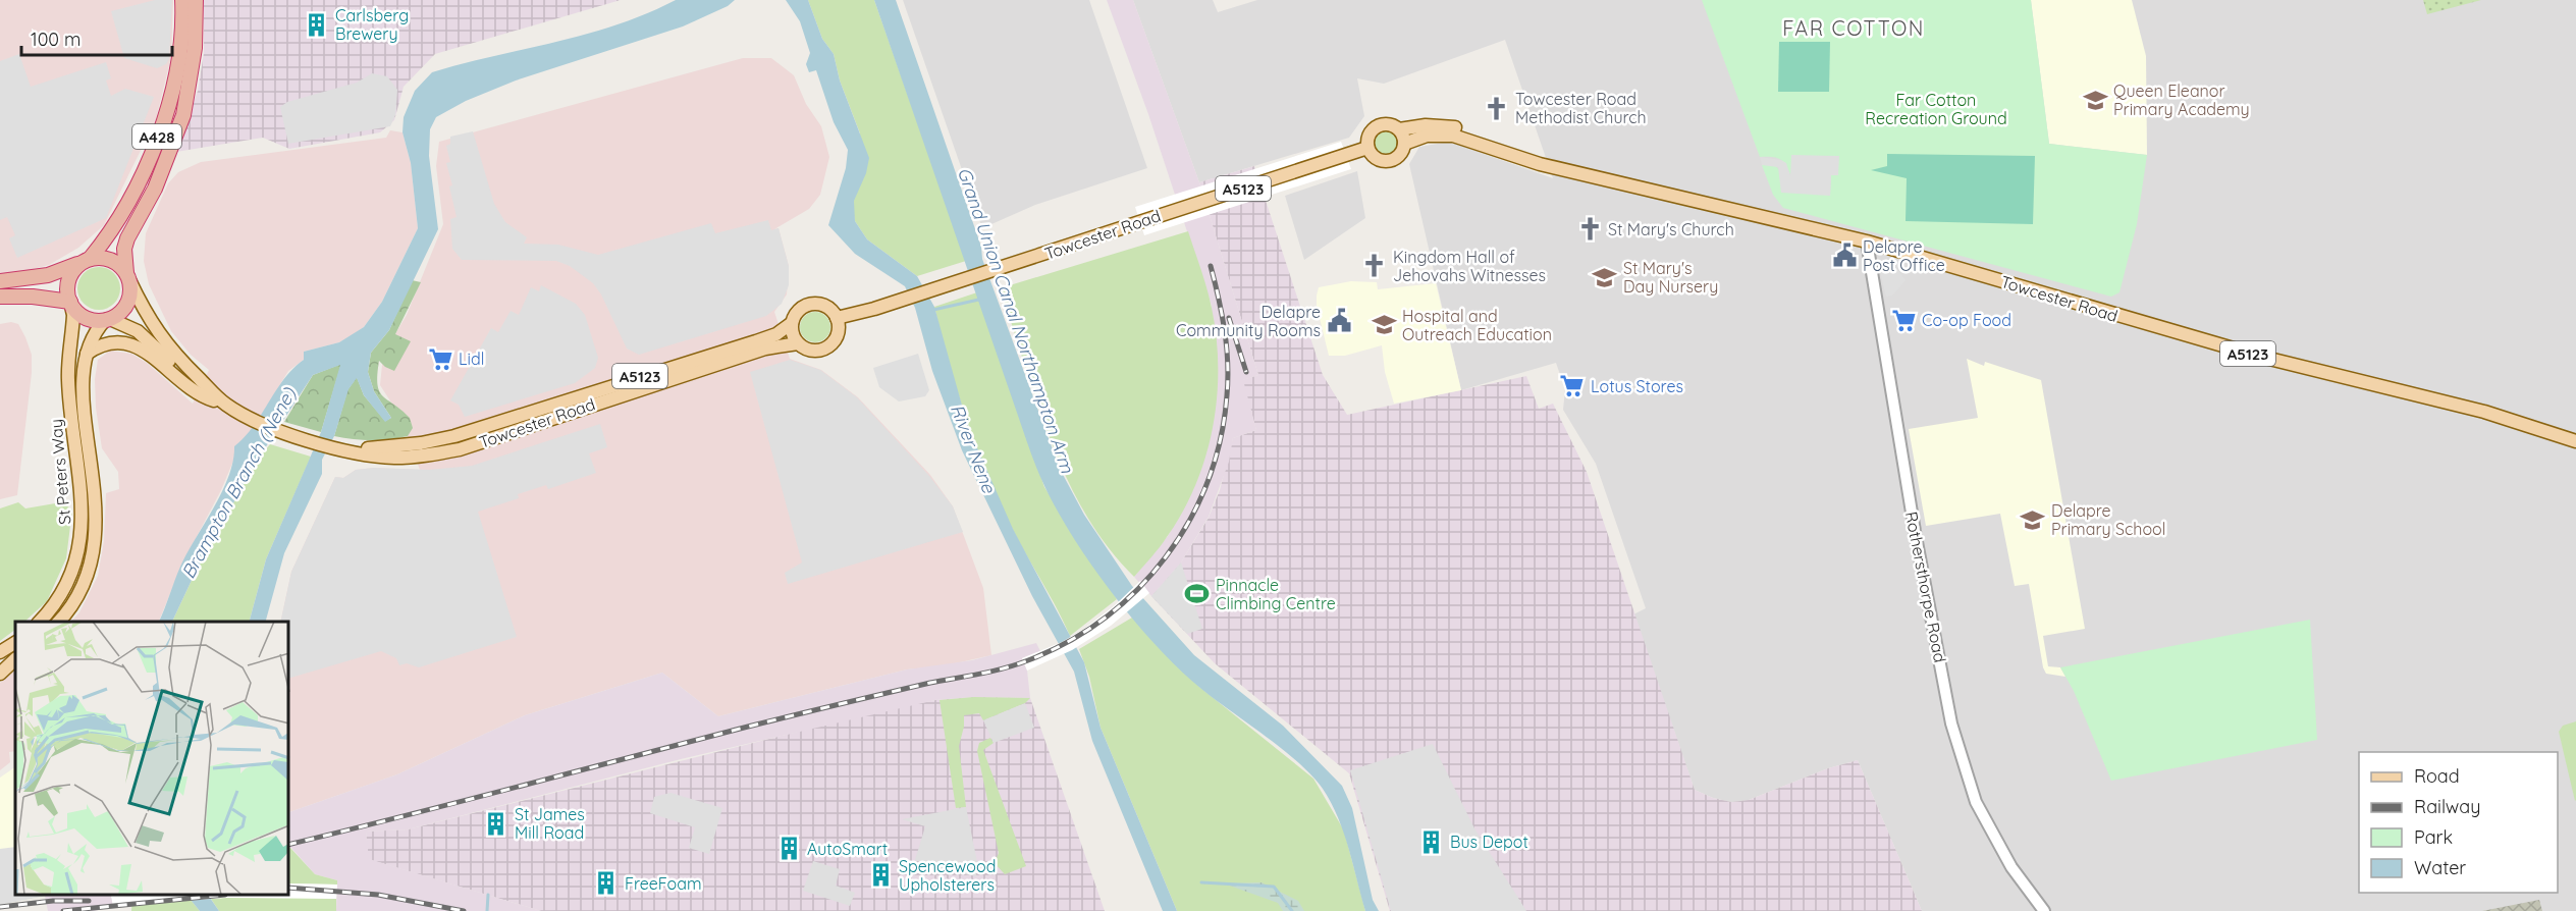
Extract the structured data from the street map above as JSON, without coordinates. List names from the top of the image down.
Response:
{
  "streets": {
    "highway": ["A428"],
    "main road": ["A5123", "Towcester Road", "St Peters Way"],
    "street": ["Rothersthorpe Road"]
  },
  "crossings": [
    ["A428", "Towcester Road"],
    ["A428", "St Peters Way"],
    ["A5123", "Towcester Road"],
    ["Towcester Road", "St Peters Way"],
    ["Towcester Road", "Rothersthorpe Road"]
  ],
  "districts": ["FAR COTTON"],
  "water": ["Grand Union Canal Northampton Arm", "River Nene", "Brampton Branch (Nene)"],
  "parks": ["Far Cotton Recreation Ground"],
  "places": {
    "building": [
      "Carlsberg Brewery",
      "St James Mill Road",
      "Bus Depot",
      "AutoSmart",
      "Spencewood Upholsterers",
      "FreeFoam"
    ],
    "school or university": [
      "Queen Eleanor Primary Academy",
      "St Mary's Day Nursery",
      "Hospital and Outreach Education",
      "Delapre Primary School"
    ],
    "church": ["Towcester Road Methodist Church", "St Mary's Church", "Kingdom Hall of Jehovahs Witnesses"],
    "public building": ["Delapre Post Office", "Delapre Community Rooms"],
    "supermarket": ["Co-op Food", "Lidl", "Lotus Stores"],
    "sports": ["Pinnacle Climbing Centre"]
  },
  "legend": [
    "Road",
    "Railway",
    "Park",
    "Water"
  ],
  "scale_bar": "100 m"
}
